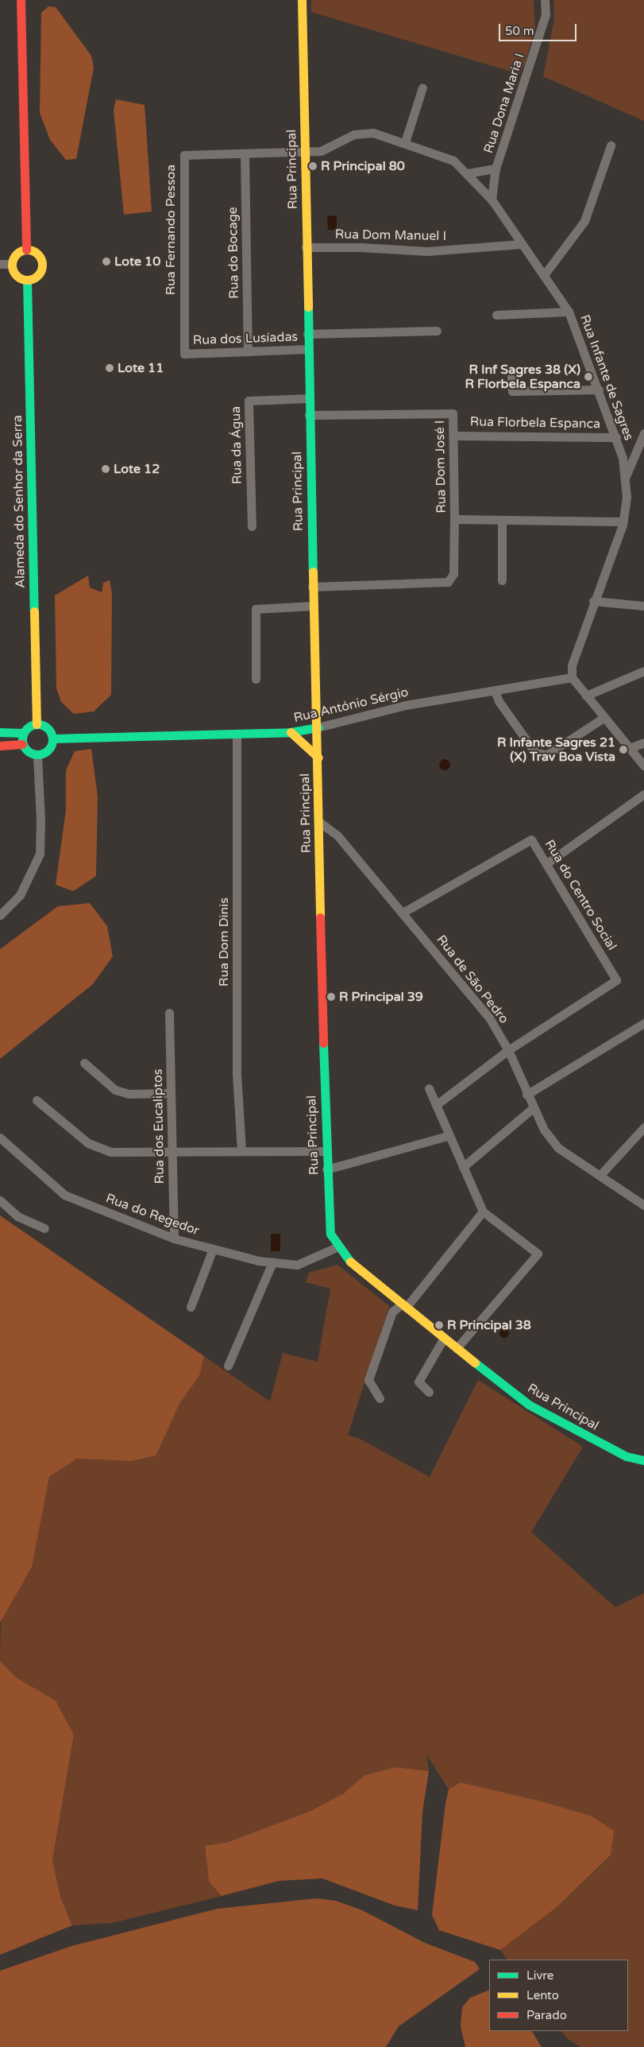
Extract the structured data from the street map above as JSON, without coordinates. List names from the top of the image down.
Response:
{
  "streets": {
    "street": [
      "Rua Dona Maria I",
      "Rua Principal",
      "Rua Fernando Pessoa",
      "Rua Dom Manuel I",
      "Rua do Bocage",
      "Rua dos Lusíadas",
      "Rua Infante de Sagres",
      "Rua Florbela Espanca",
      "Rua da Água",
      "Rua Dom José I",
      "Alameda do Senhor da Serra",
      "Rua António Sérgio",
      "Rua do Centro Social",
      "Rua Dom Dinis",
      "Rua de São Pedro",
      "Rua dos Eucaliptos",
      "Rua do Regedor"
    ]
  },
  "crossings": [
    ["Rua Dona Maria I", "Rua Infante de Sagres"],
    ["Rua Principal", "Rua Fernando Pessoa"],
    ["Rua Principal", "Rua Dom Manuel I"],
    ["Rua Principal", "Rua dos Lusíadas"],
    ["Rua Principal", "Rua Infante de Sagres"],
    ["Rua Principal", "Rua da Água"],
    ["Rua Principal", "Rua Dom José I"],
    ["Rua Principal", "Rua António Sérgio"],
    ["Rua Principal", "Rua de São Pedro"],
    ["Rua Principal", "Rua do Regedor"],
    ["Rua Fernando Pessoa", "Rua do Bocage"],
    ["Rua Fernando Pessoa", "Rua dos Lusíadas"],
    ["Rua Fernando Pessoa", "Rua Infante de Sagres"],
    ["Rua Dom Manuel I", "Rua Infante de Sagres"],
    ["Rua do Bocage", "Rua dos Lusíadas"],
    ["Rua Infante de Sagres", "Rua Florbela Espanca"],
    ["Rua Infante de Sagres", "Rua Dom José I"],
    ["Rua Infante de Sagres", "Rua António Sérgio"],
    ["Rua Florbela Espanca", "Rua Dom José I"],
    ["Alameda do Senhor da Serra", "Rua António Sérgio"],
    ["Rua António Sérgio", "Rua Dom Dinis"],
    ["Rua do Centro Social", "Rua de São Pedro"],
    ["Rua dos Eucaliptos", "Rua do Regedor"]
  ],
  "places": [
    "R Principal 80",
    "Lote 10",
    "Lote 11",
    "R Inf Sagres 38 (X) R Florbela Espanca",
    "Lote 12",
    "R Infante Sagres 21 (X) Trav Boa Vista",
    "R Principal 39",
    "R Principal 38"
  ],
  "legend": ["Livre", "Lento", "Parado"],
  "scale_bar": "50 m"
}
